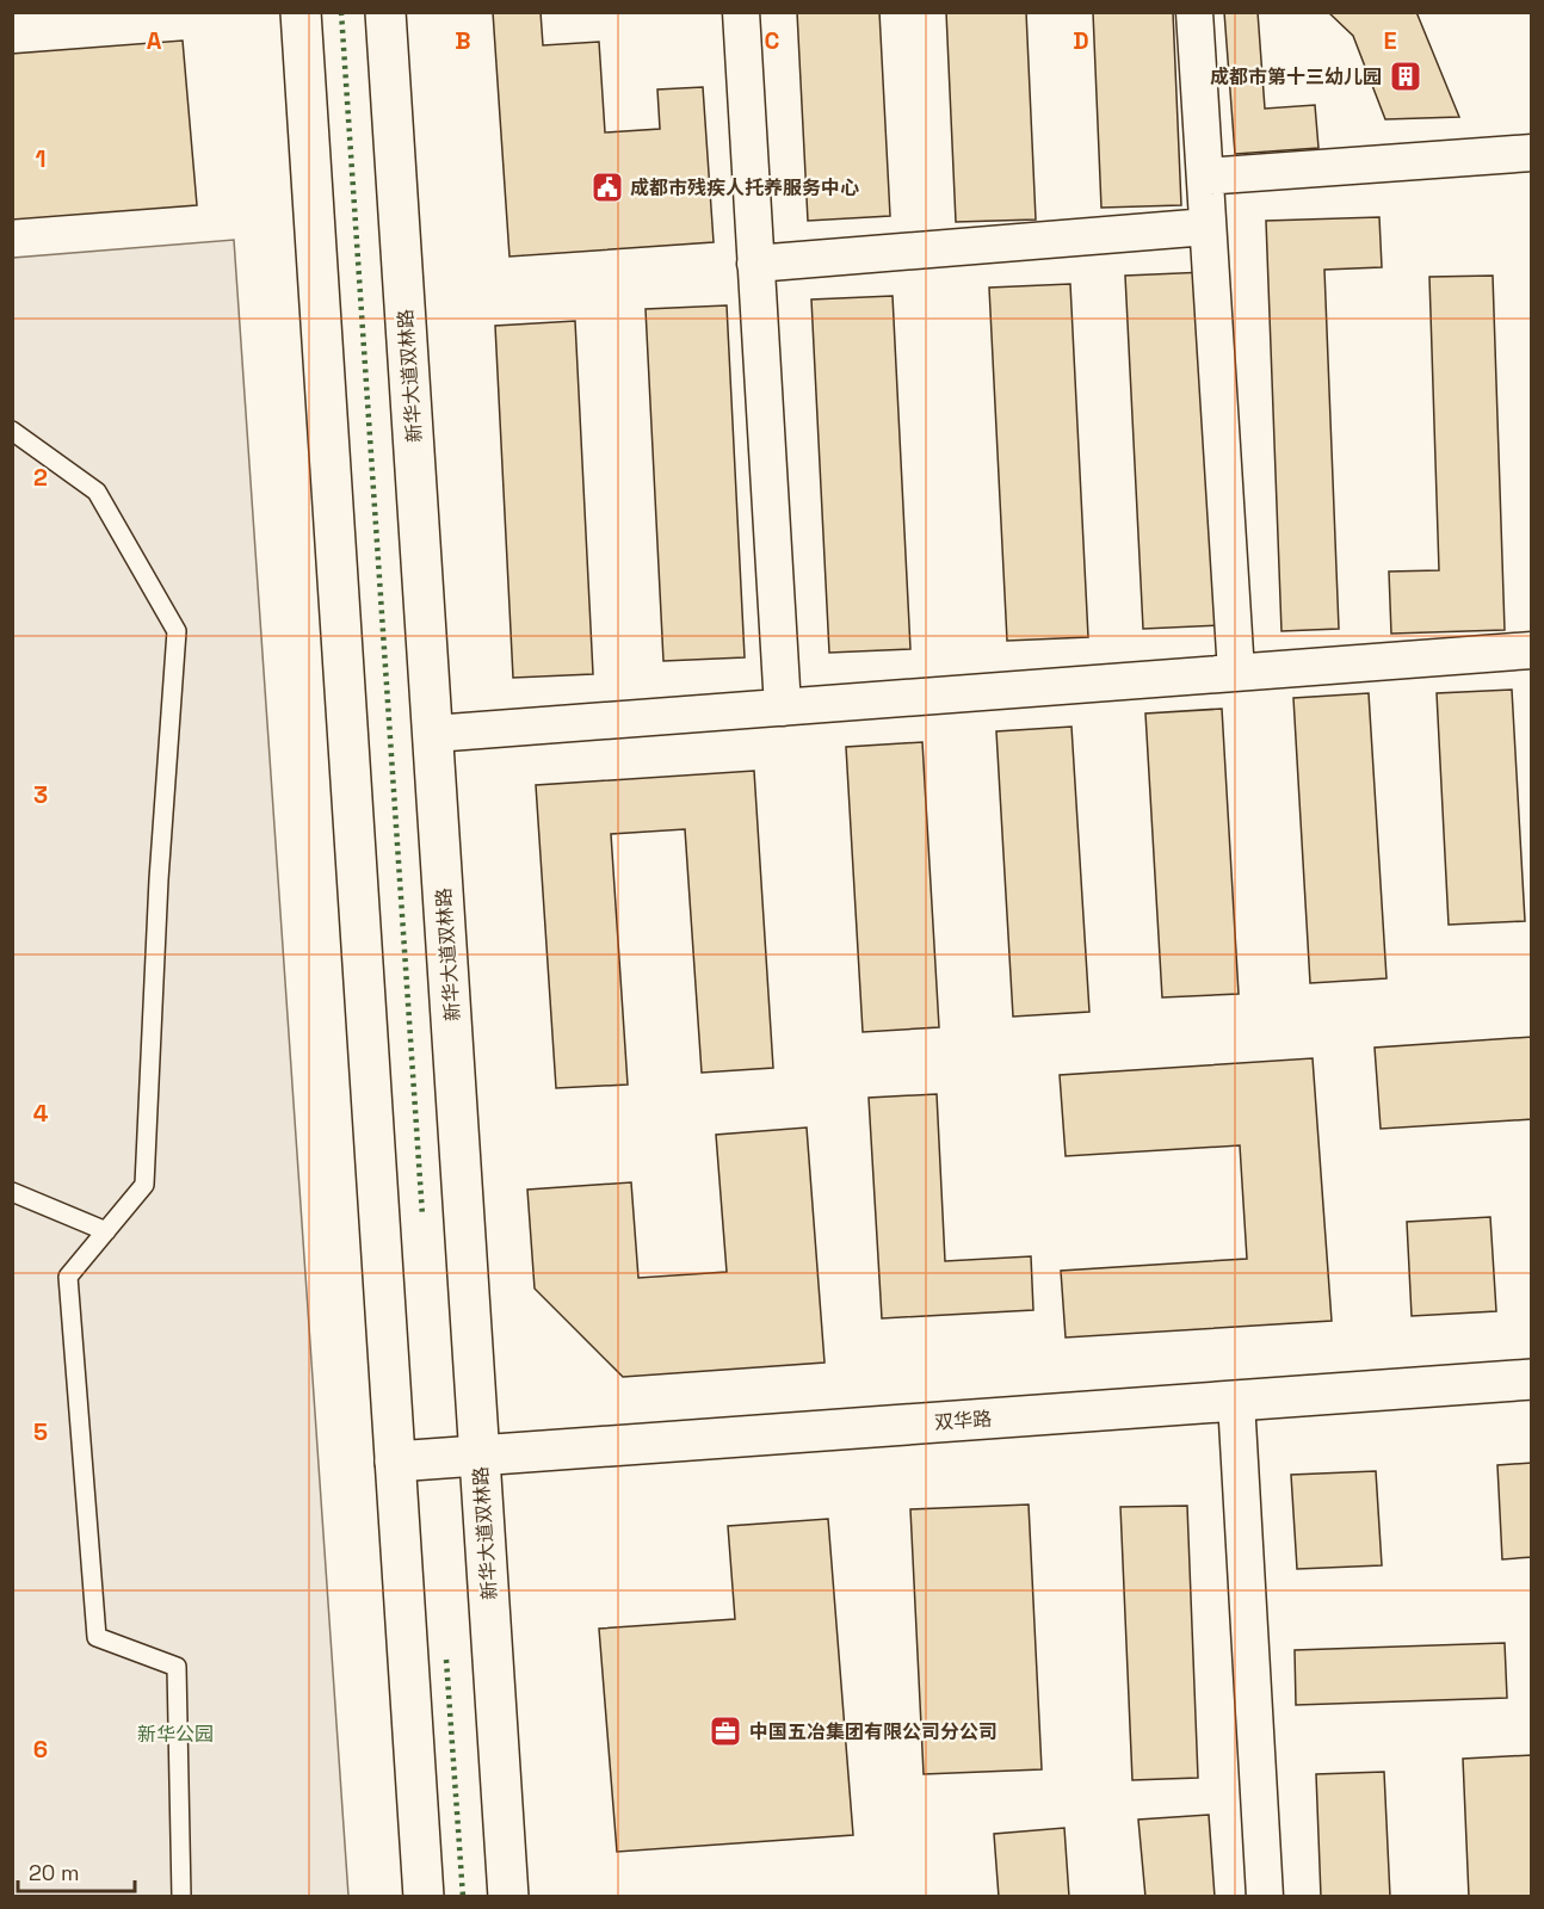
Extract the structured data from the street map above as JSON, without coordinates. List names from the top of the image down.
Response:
{
  "streets": {
    "main road": ["新华大道双林路", "双华路"]
  },
  "crossings": [
    ["新华大道双林路", "双华路"]
  ],
  "parks": ["新华公园"],
  "places": {
    "building": ["成都市第十三幼儿园"],
    "public building": ["成都市残疾人托养服务中心"],
    "office": ["中国五冶集团有限公司分公司"]
  },
  "scale_bar": "20 m",
  "grid": {
    "columns": [
      "A",
      "B",
      "C",
      "D",
      "E"
    ],
    "rows": [
      "1",
      "2",
      "3",
      "4",
      "5",
      "6"
    ]
  }
}
